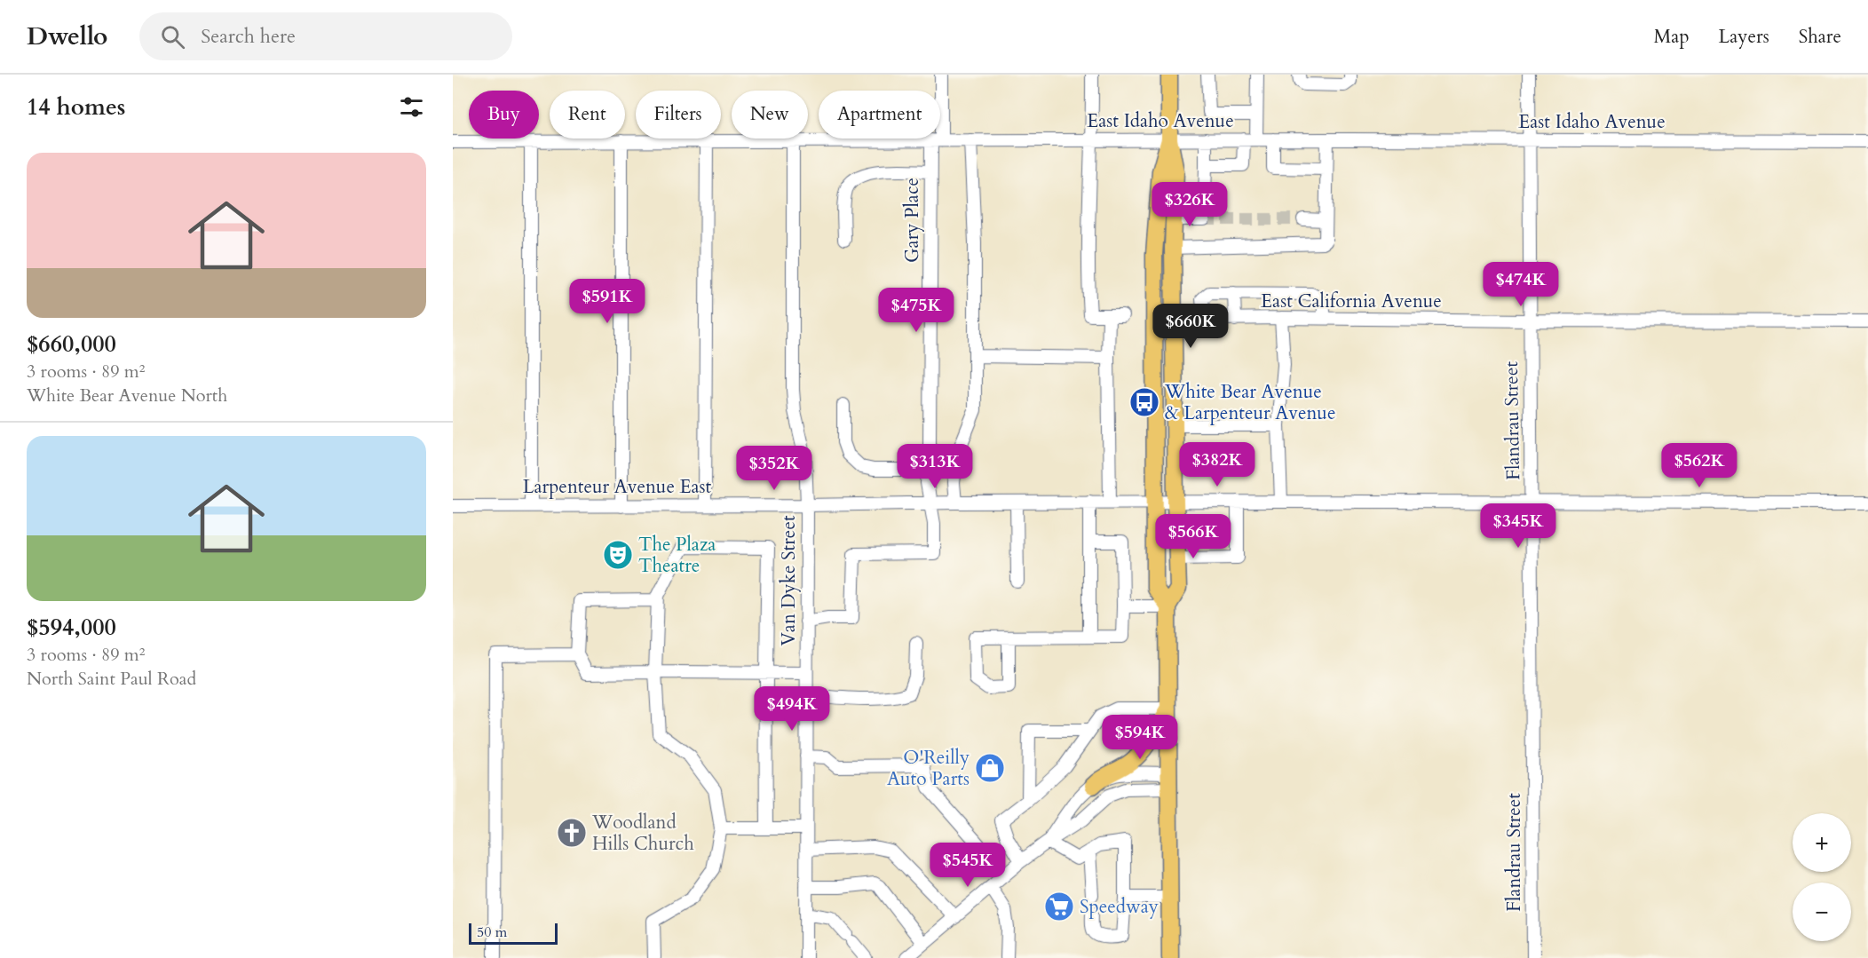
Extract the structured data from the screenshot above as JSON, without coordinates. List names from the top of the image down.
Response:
{
  "streets": {
    "street": [
      "East Idaho Avenue",
      "Gary Place",
      "East California Avenue",
      "Flandrau Street",
      "Larpenteur Avenue East",
      "Van Dyke Street"
    ]
  },
  "crossings": [
    ["East Idaho Avenue", "Gary Place"],
    ["East Idaho Avenue", "Flandrau Street"],
    ["East Idaho Avenue", "Van Dyke Street"],
    ["Gary Place", "Larpenteur Avenue East"],
    ["Gary Place", "Van Dyke Street"],
    ["East California Avenue", "Flandrau Street"],
    ["Flandrau Street", "Larpenteur Avenue East"],
    ["Larpenteur Avenue East", "Van Dyke Street"]
  ],
  "places": {
    "bus stop": ["White Bear Avenue & Larpenteur Avenue"],
    "theatre": ["The Plaza Theatre"],
    "shop": ["O'Reilly Auto Parts"],
    "church": ["Woodland Hills Church"],
    "supermarket": ["Speedway"]
  },
  "scale_bar": "50 m",
  "page": {
    "header": "Dwello",
    "search": "Search here",
    "nav": ["Map", "Layers", "Share"],
    "heading": "14 homes",
    "chip": [
      "Buy",
      "Rent",
      "Filters",
      "New",
      "Apartment"
    ],
    "list": [
      {
        "name": "$660,000",
        "note": "3 rooms · 89 m² · White Bear Avenue North"
      },
      {
        "name": "$594,000",
        "note": "3 rooms · 89 m² · North Saint Paul Road"
      }
    ],
    "price": [
      "$326K",
      "$474K",
      "$591K",
      "$475K",
      "$660K",
      "$382K",
      "$562K",
      "$313K",
      "$352K",
      "$345K",
      "$566K",
      "$494K",
      "$594K",
      "$545K"
    ],
    "map_buttons": ["+", "−"],
    "scale": "50 m"
  }
}
